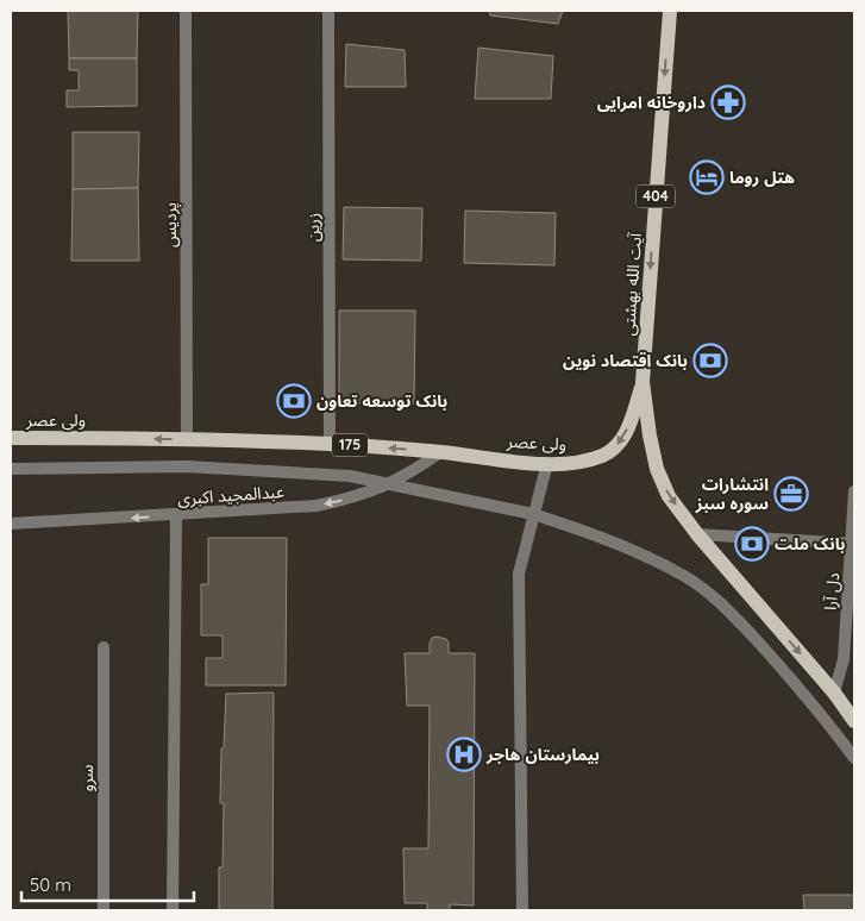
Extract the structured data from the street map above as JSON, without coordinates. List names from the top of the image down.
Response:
{
  "streets": {
    "main road": [
      "404",
      "آیت الله بهشتی",
      "ولی عصر",
      "175"
    ],
    "street": [
      "پردیس",
      "زرین",
      "عبدالمجید اکبری",
      "دل آرا",
      "سرو"
    ]
  },
  "crossings": [
    ["پردیس", "ولی عصر"],
    ["زرین", "ولی عصر"],
    ["آیت الله بهشتی", "ولی عصر"],
    ["ولی عصر", "عبدالمجید اکبری"]
  ],
  "one_way": ["آیت الله بهشتی", "ولی عصر"],
  "places": {
    "pharmacy": ["داروخانه امرایی"],
    "hotel": ["هتل روما"],
    "bank": ["بانک اقتصاد نوین", "بانک توسعه تعاون", "بانک ملت"],
    "office": ["انتشارات سوره سبز"],
    "hospital": ["بیمارستان هاجر"]
  },
  "scale_bar": "50 m"
}
